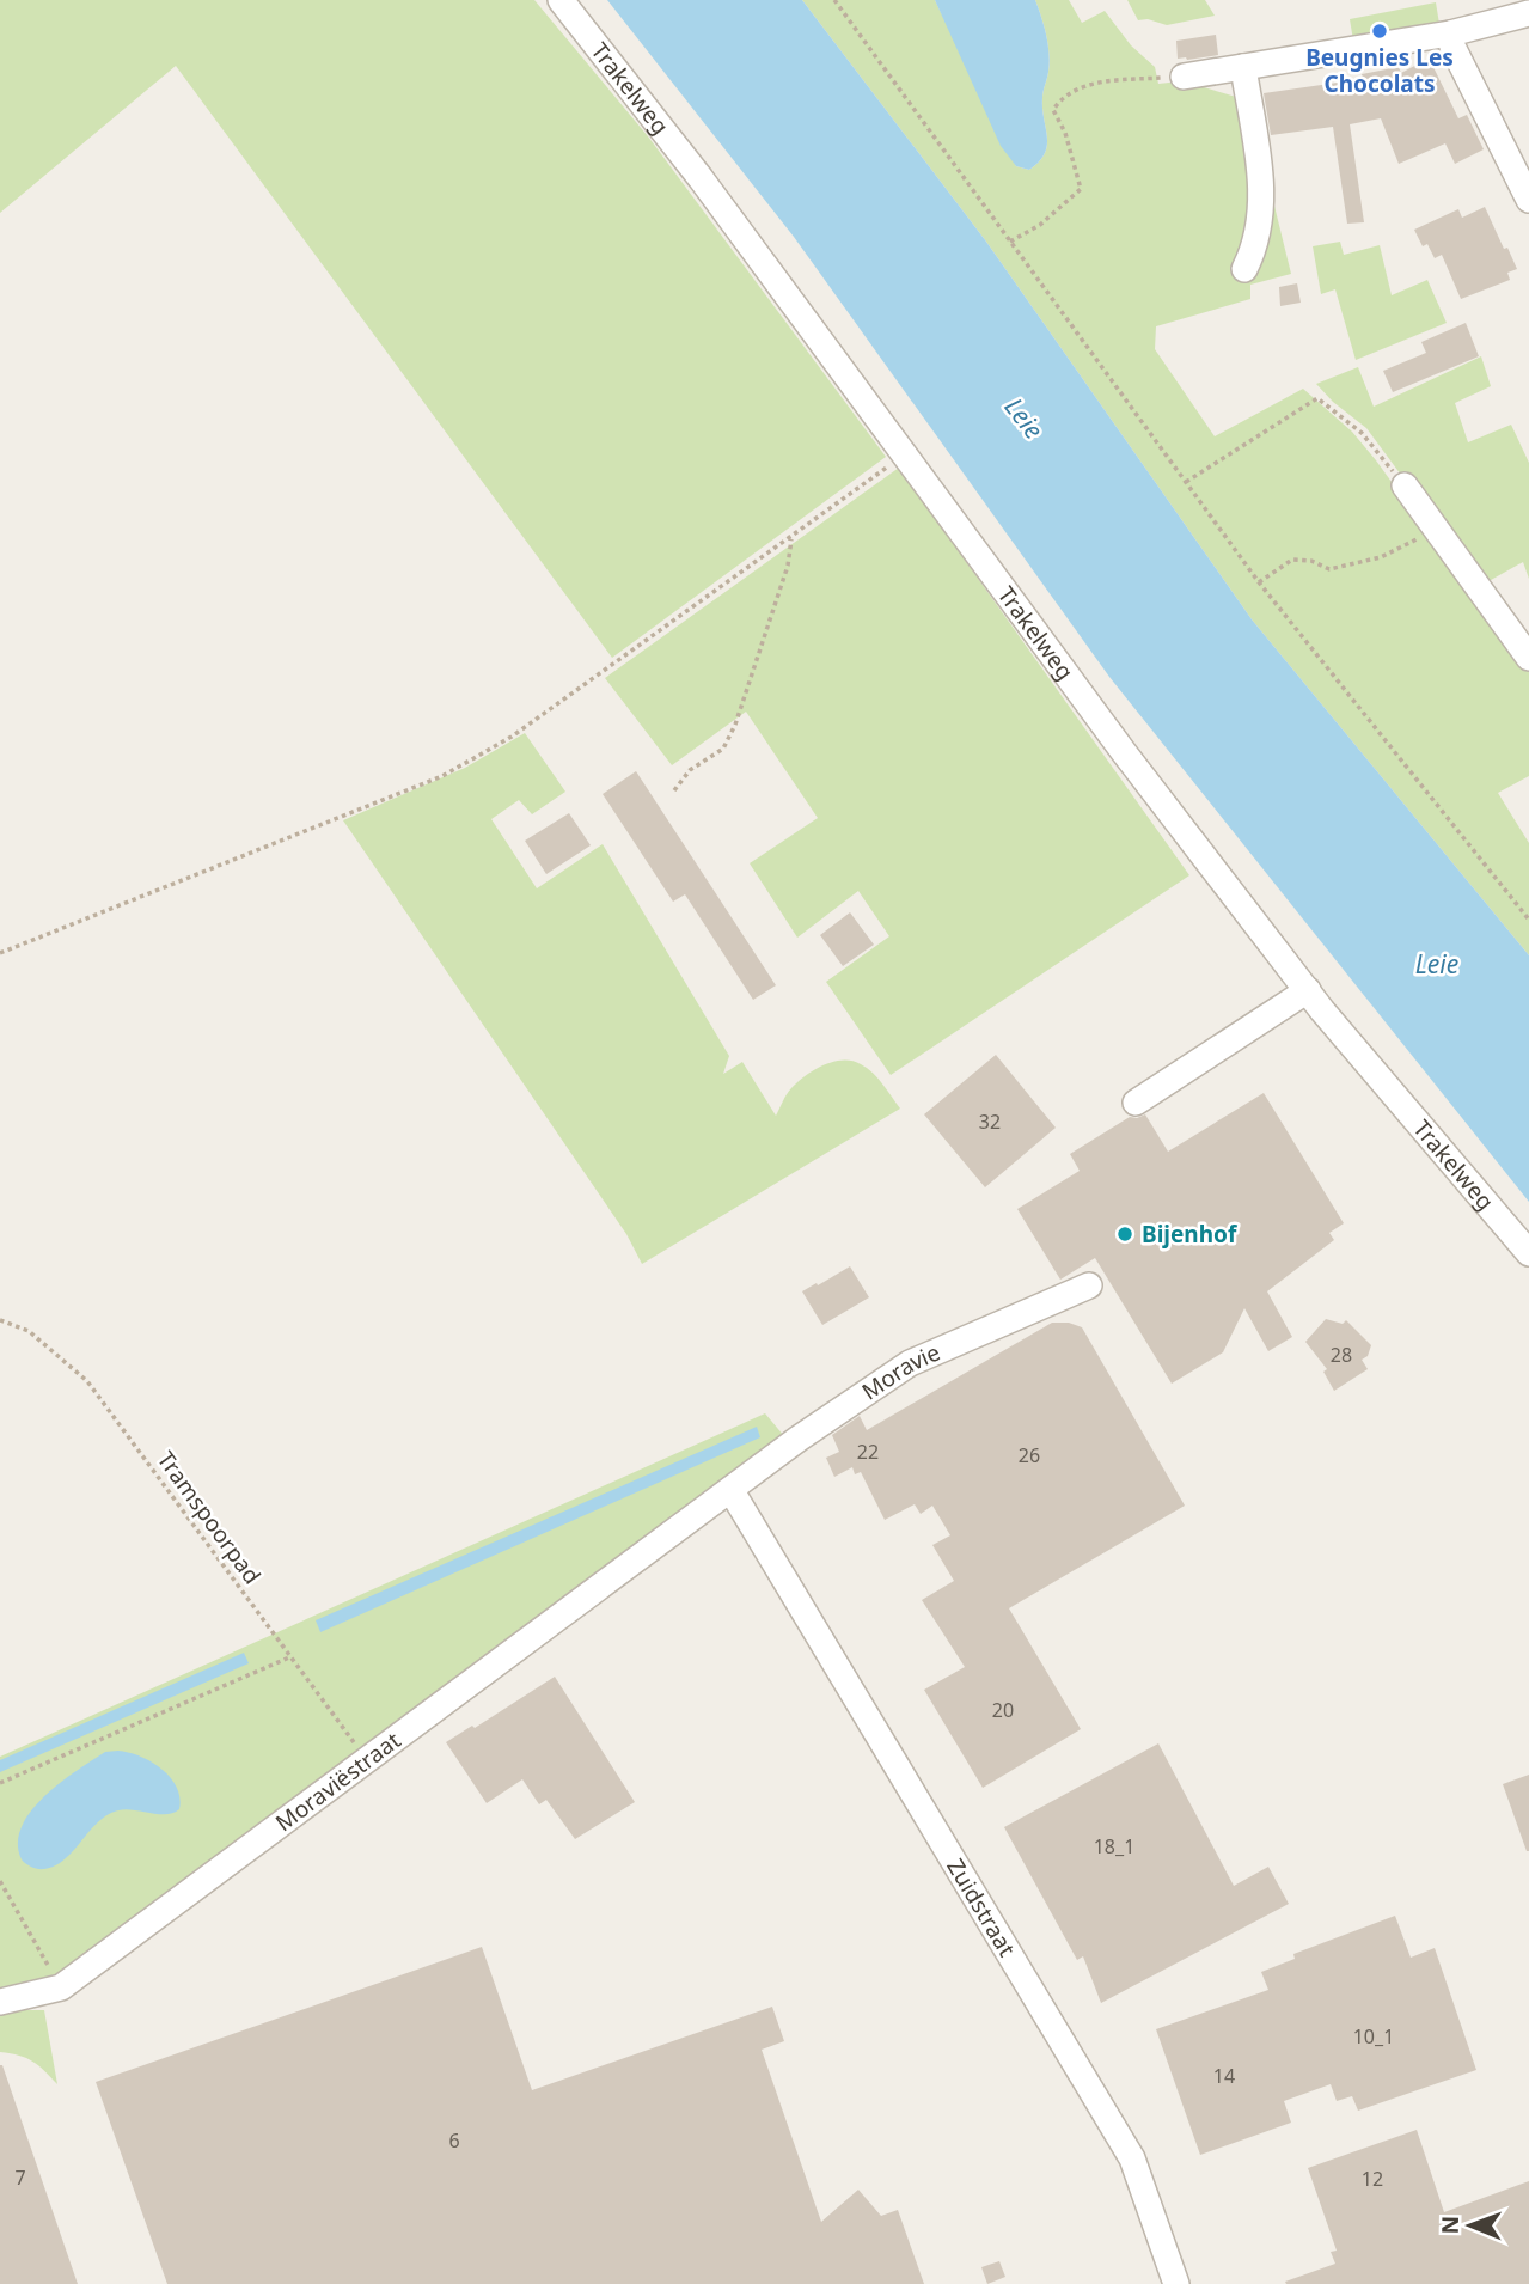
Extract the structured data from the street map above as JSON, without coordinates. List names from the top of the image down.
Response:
{
  "streets": {
    "street": [
      "Trakelweg",
      "Moravie",
      "Moraviëstraat",
      "Zuidstraat"
    ],
    "path": ["Tramspoorpad"]
  },
  "crossings": [
    ["Moravie", "Moraviëstraat"],
    ["Moravie", "Zuidstraat"],
    ["Tramspoorpad", "Moraviëstraat"]
  ],
  "water": ["Leie"],
  "places": ["Beugnies Les Chocolats", "Bijenhof"],
  "house_numbers": [
    "32",
    "28",
    "22",
    "26",
    "20",
    "18_1",
    "10_1",
    "14",
    "6",
    "7",
    "12"
  ],
  "north": "left"
}
